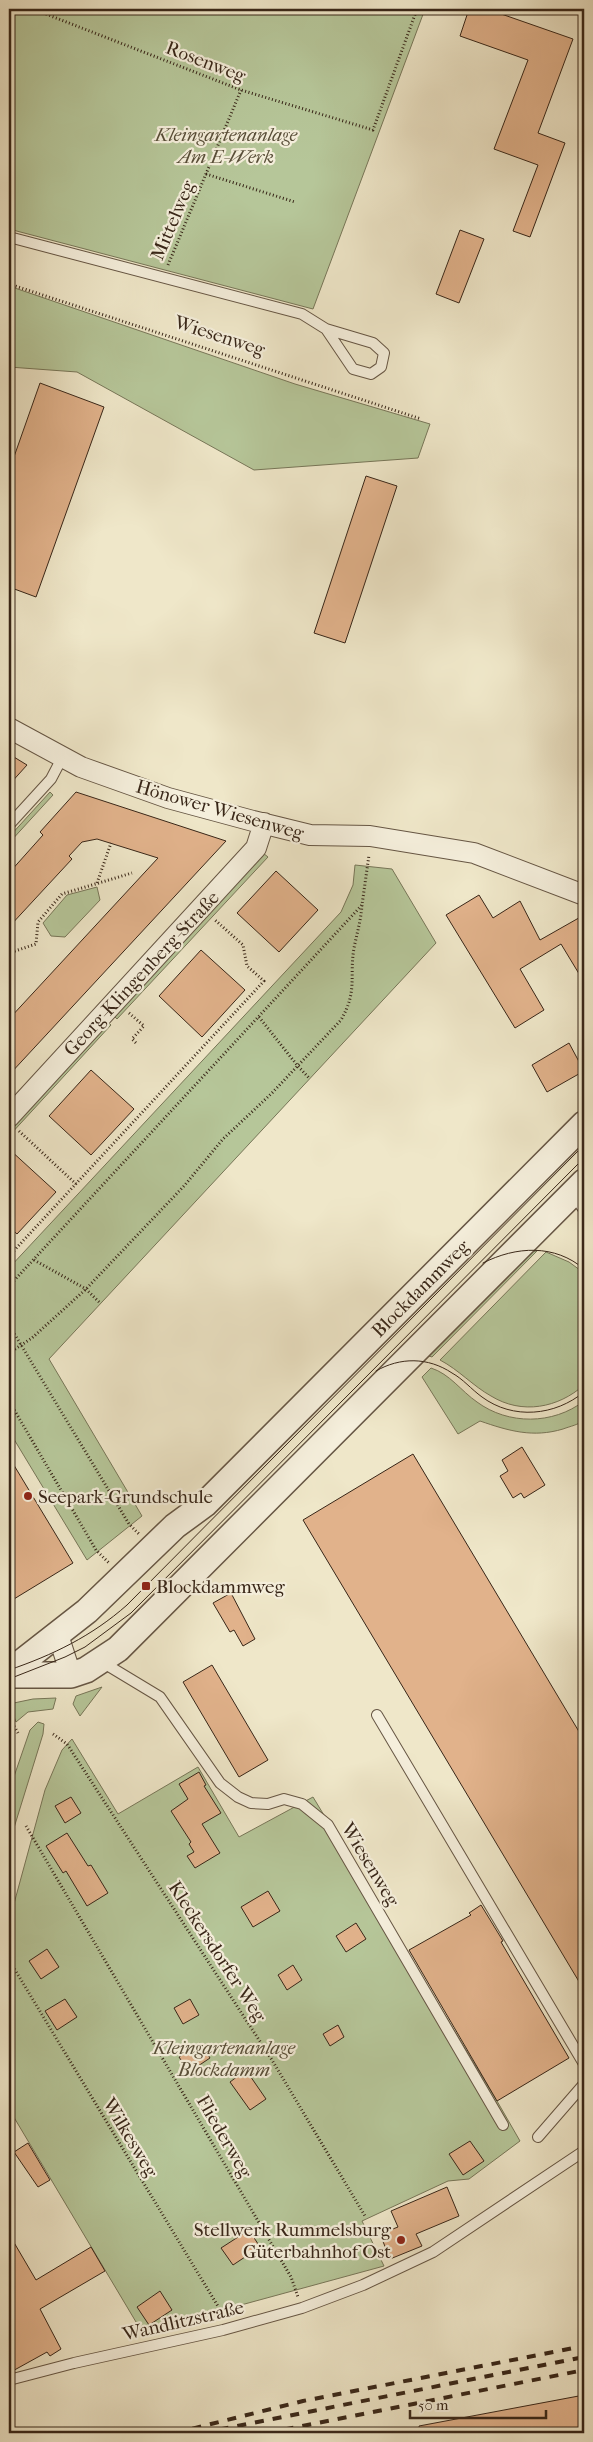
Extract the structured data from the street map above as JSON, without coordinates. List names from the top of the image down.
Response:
{
  "streets": {
    "street": ["Hönower Wiesenweg", "Georg-Klingenberg-Straße", "Blockdammweg"],
    "lane": ["Wiesenweg", "Wandlitzstraße"],
    "path": [
      "Rosenweg",
      "Mittelweg",
      "Kleckersdorfer Weg",
      "Fliederweg",
      "Wilkesweg"
    ]
  },
  "crossings": [
    ["Rosenweg", "Mittelweg"],
    ["Mittelweg", "Wiesenweg"],
    ["Wiesenweg", "Blockdammweg"],
    ["Hönower Wiesenweg", "Georg-Klingenberg-Straße"],
    ["Fliederweg", "Wandlitzstraße"],
    ["Wilkesweg", "Wandlitzstraße"]
  ],
  "parks": ["Kleingartenanlage Am E-Werk", "Kleingartenanlage Blockdamm"],
  "places": {
    "other": ["Seepark-Grundschule", "Stellwerk Rummelsburg Güterbahnhof Ost"],
    "transit": ["Blockdammweg"]
  },
  "scale_bar": "50 m"
}
